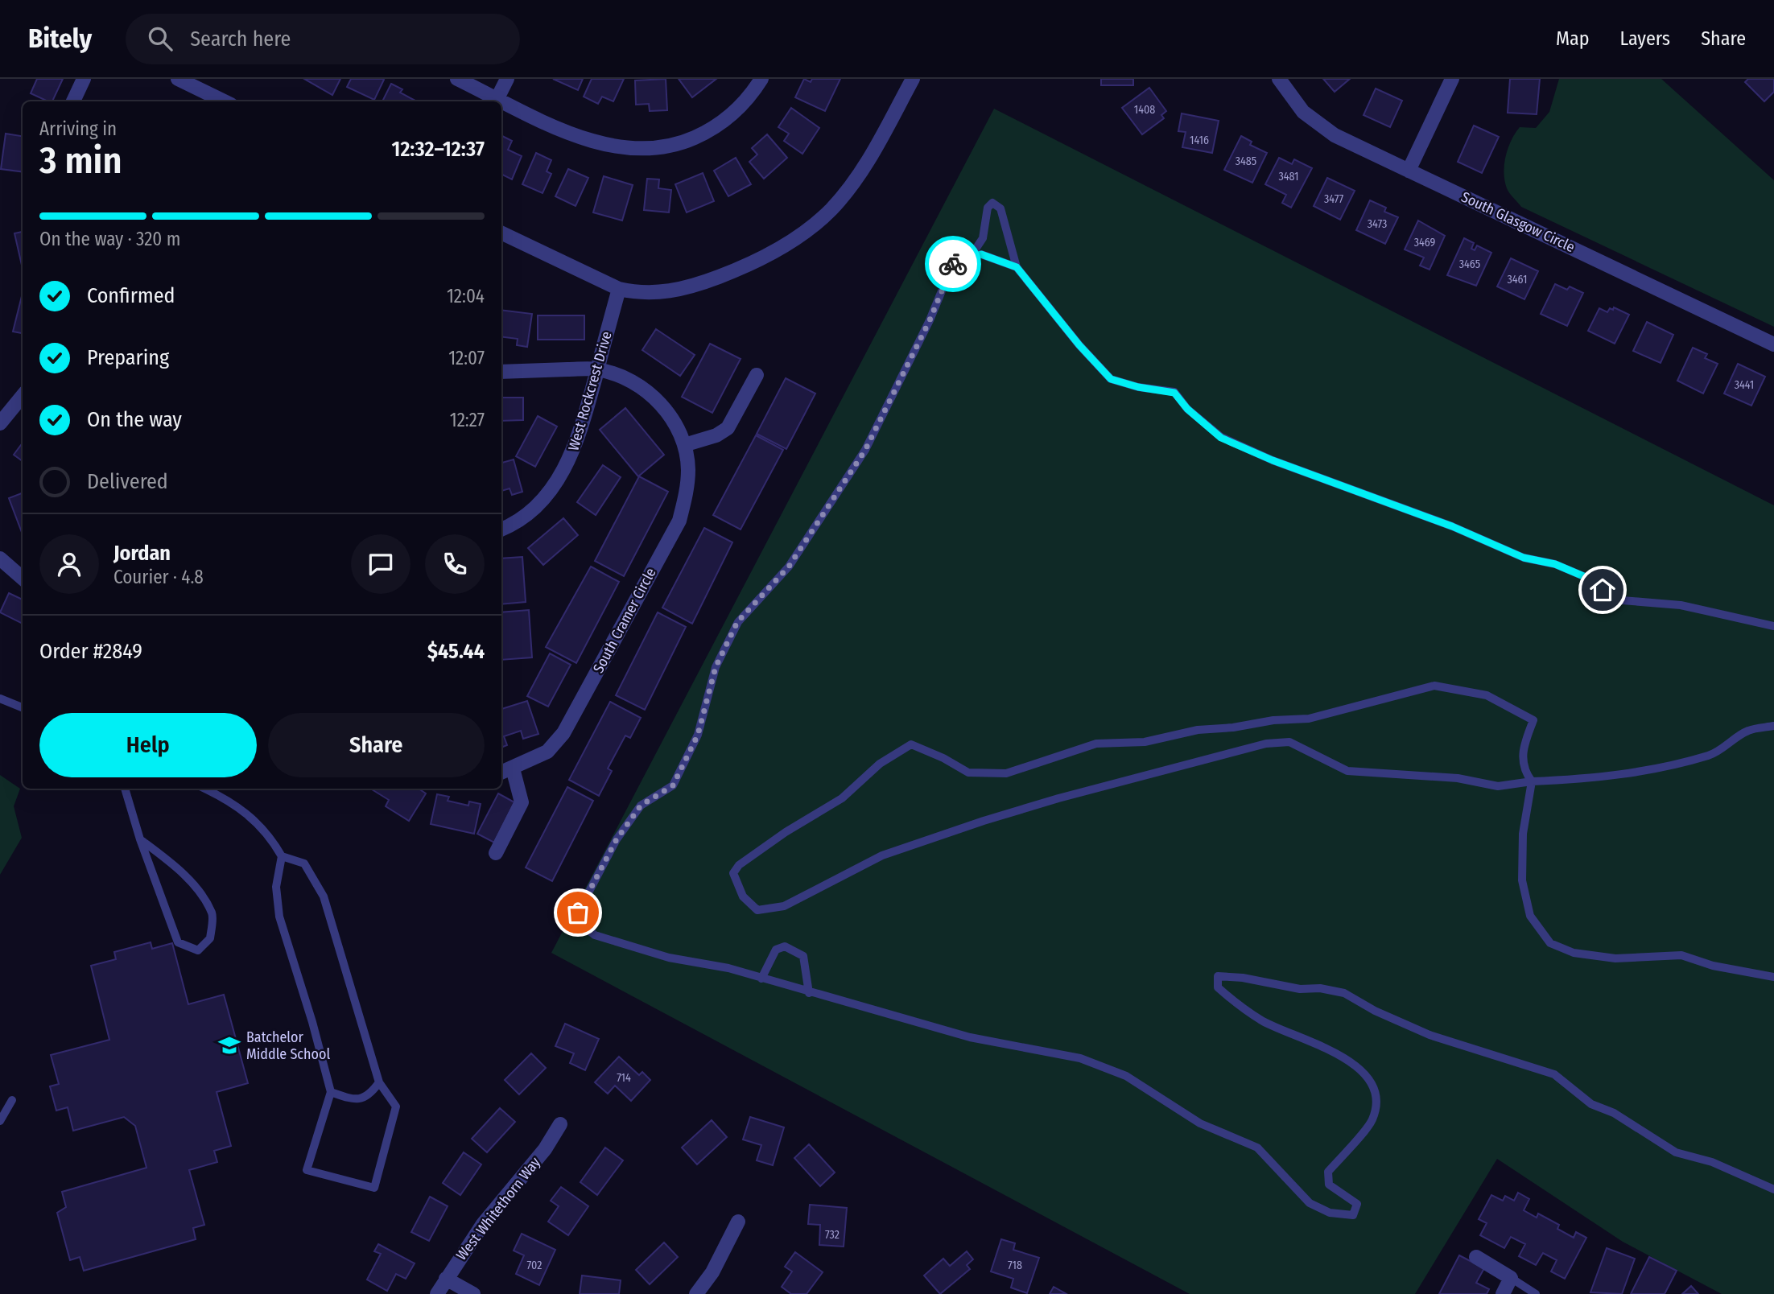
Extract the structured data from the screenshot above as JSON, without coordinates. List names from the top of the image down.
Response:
{
  "streets": {
    "street": [
      "South Glasgow Circle",
      "West Rockcrest Drive",
      "South Cramer Circle",
      "West Whitethorn Way"
    ]
  },
  "crossings": [
    ["West Rockcrest Drive", "South Cramer Circle"]
  ],
  "places": {
    "school or university": ["Batchelor Middle School"]
  },
  "house_numbers": [
    "1408",
    "1416",
    "3485",
    "3481",
    "3477",
    "3473",
    "3469",
    "3465",
    "3461",
    "3441",
    "714",
    "732",
    "702",
    "718"
  ],
  "page": {
    "header": "Bitely",
    "search": "Search here",
    "nav": ["Map", "Layers", "Share"],
    "heading": ["3 min", "Arriving in", "12:32–12:37"],
    "panel": [
      "Jordan",
      "Courier · 4.8",
      "Order #2849",
      "$45.44"
    ],
    "bar": "On the way · 320 m",
    "list": [
      ["Confirmed", "12:04"],
      ["Preparing", "12:07"],
      ["On the way", "12:27"],
      "Delivered"
    ],
    "buttons": ["Help", "Share"]
  }
}
